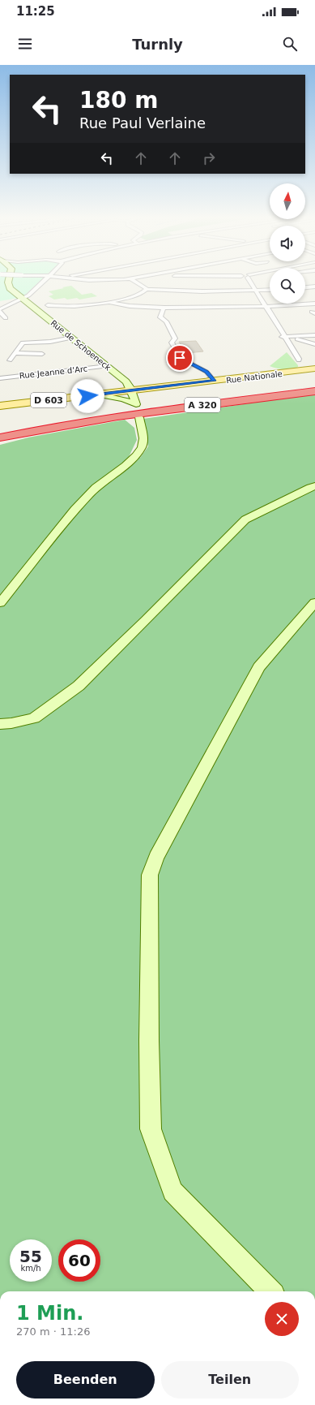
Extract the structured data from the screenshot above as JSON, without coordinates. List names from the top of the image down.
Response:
{
  "streets": {
    "highway": ["A 320"],
    "main road": ["Rue de Schoeneck", "Rue Nationale", "D 603"],
    "street": ["Rue Jeanne d'Arc"]
  },
  "crossings": [
    ["Rue de Schoeneck", "Rue Jeanne d'Arc"],
    ["Rue de Schoeneck", "Rue Nationale"]
  ],
  "north": "top",
  "page": {
    "status": "11:25",
    "header": "Turnly",
    "turn": ["180 m", "Rue Paul Verlaine"],
    "speed": "55 km/h",
    "limit": "60",
    "heading": ["1 Min.", "270 m · 11:26"],
    "buttons": ["Beenden", "Teilen"]
  }
}
